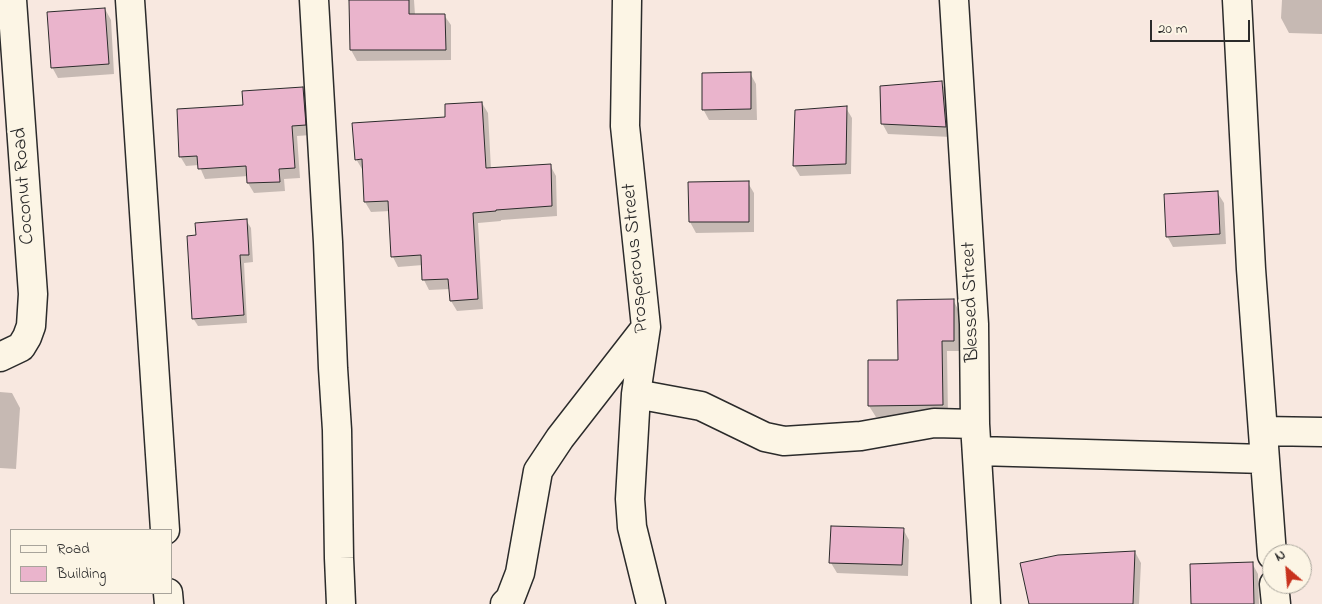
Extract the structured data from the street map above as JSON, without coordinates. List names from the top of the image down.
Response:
{
  "streets": {
    "street": ["Coconut Road", "Prosperous Street", "Blessed Street"]
  },
  "legend": ["Road", "Building"],
  "scale_bar": "20 m",
  "north": "top left"
}
